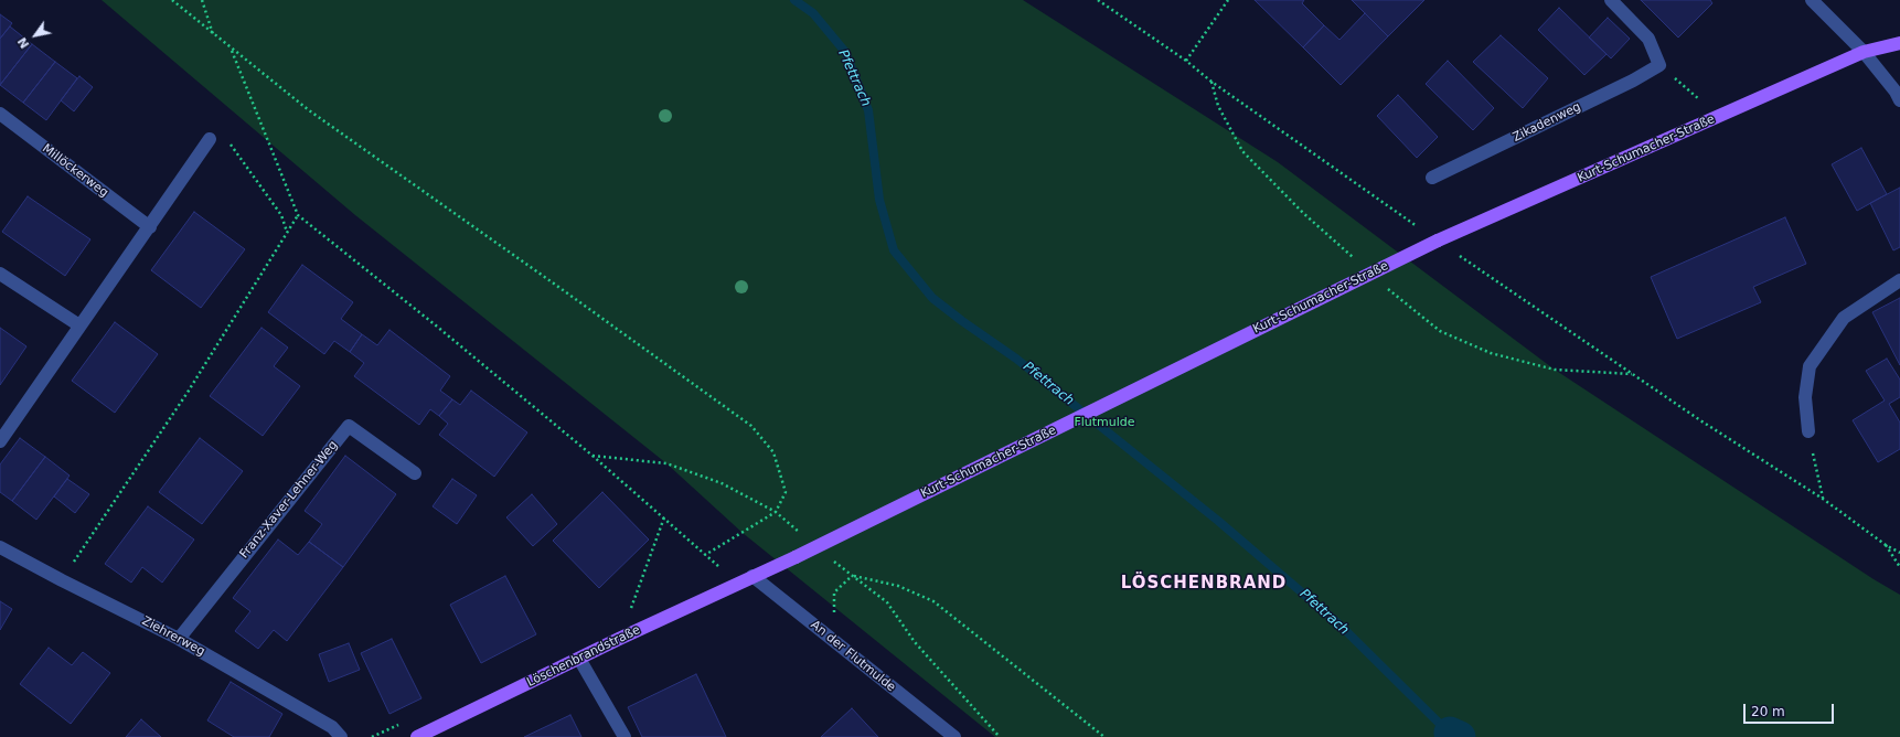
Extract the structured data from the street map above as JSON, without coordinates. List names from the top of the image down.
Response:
{
  "streets": {
    "main road": ["Kurt-Schumacher-Straße", "Löschenbrandstraße"],
    "street": [
      "Zikadenweg",
      "Millöckerweg",
      "Franz-Xaver-Lehner-Weg",
      "Ziehrerweg",
      "An der Flutmulde"
    ]
  },
  "crossings": [
    ["Kurt-Schumacher-Straße", "Löschenbrandstraße"],
    ["Kurt-Schumacher-Straße", "An der Flutmulde"],
    ["Franz-Xaver-Lehner-Weg", "Ziehrerweg"],
    ["Löschenbrandstraße", "An der Flutmulde"]
  ],
  "districts": ["LÖSCHENBRAND"],
  "water": ["Pfettrach"],
  "parks": ["Flutmulde"],
  "scale_bar": "20 m",
  "north": "bottom left"
}
